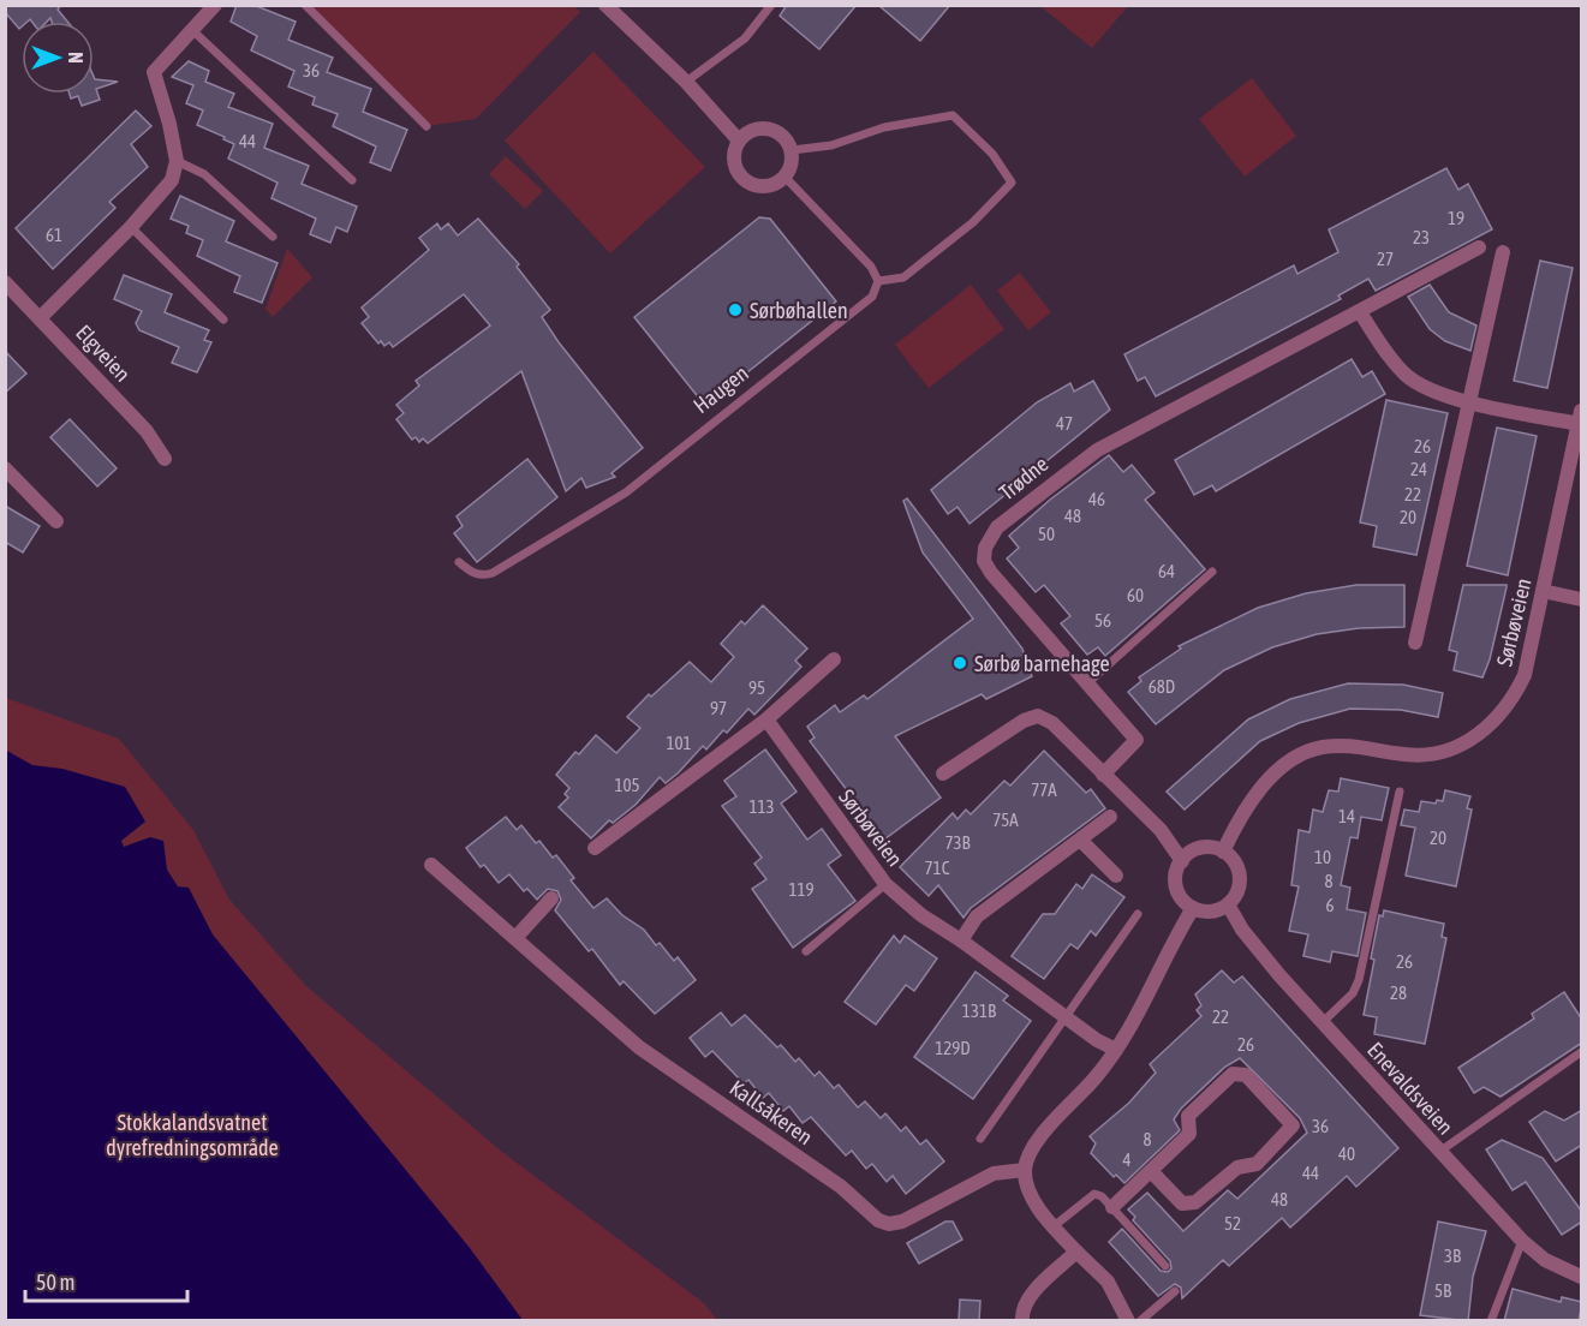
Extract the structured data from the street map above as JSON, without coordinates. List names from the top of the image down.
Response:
{
  "streets": {
    "street": [
      "Elgveien",
      "Trødne",
      "Sørbøveien",
      "Enevaldsveien",
      "Kallsåkeren"
    ],
    "lane": ["Haugen"]
  },
  "crossings": [
    ["Sørbøveien", "Enevaldsveien"]
  ],
  "parks": ["Stokkalandsvatnet dyrefredningsområde"],
  "places": ["Sørbøhallen", "Sørbø barnehage"],
  "house_numbers": [
    "36",
    "44",
    "19",
    "61",
    "23",
    "27",
    "47",
    "26",
    "24",
    "22",
    "46",
    "48",
    "20",
    "50",
    "64",
    "60",
    "56",
    "68D",
    "95",
    "97",
    "101",
    "105",
    "77A",
    "113",
    "14",
    "75A",
    "20",
    "73B",
    "10",
    "71C",
    "8",
    "119",
    "6",
    "26",
    "28",
    "131B",
    "22",
    "26",
    "129D",
    "36",
    "8",
    "40",
    "4",
    "44",
    "48",
    "52",
    "3B",
    "5B"
  ],
  "scale_bar": "50 m",
  "north": "right"
}
